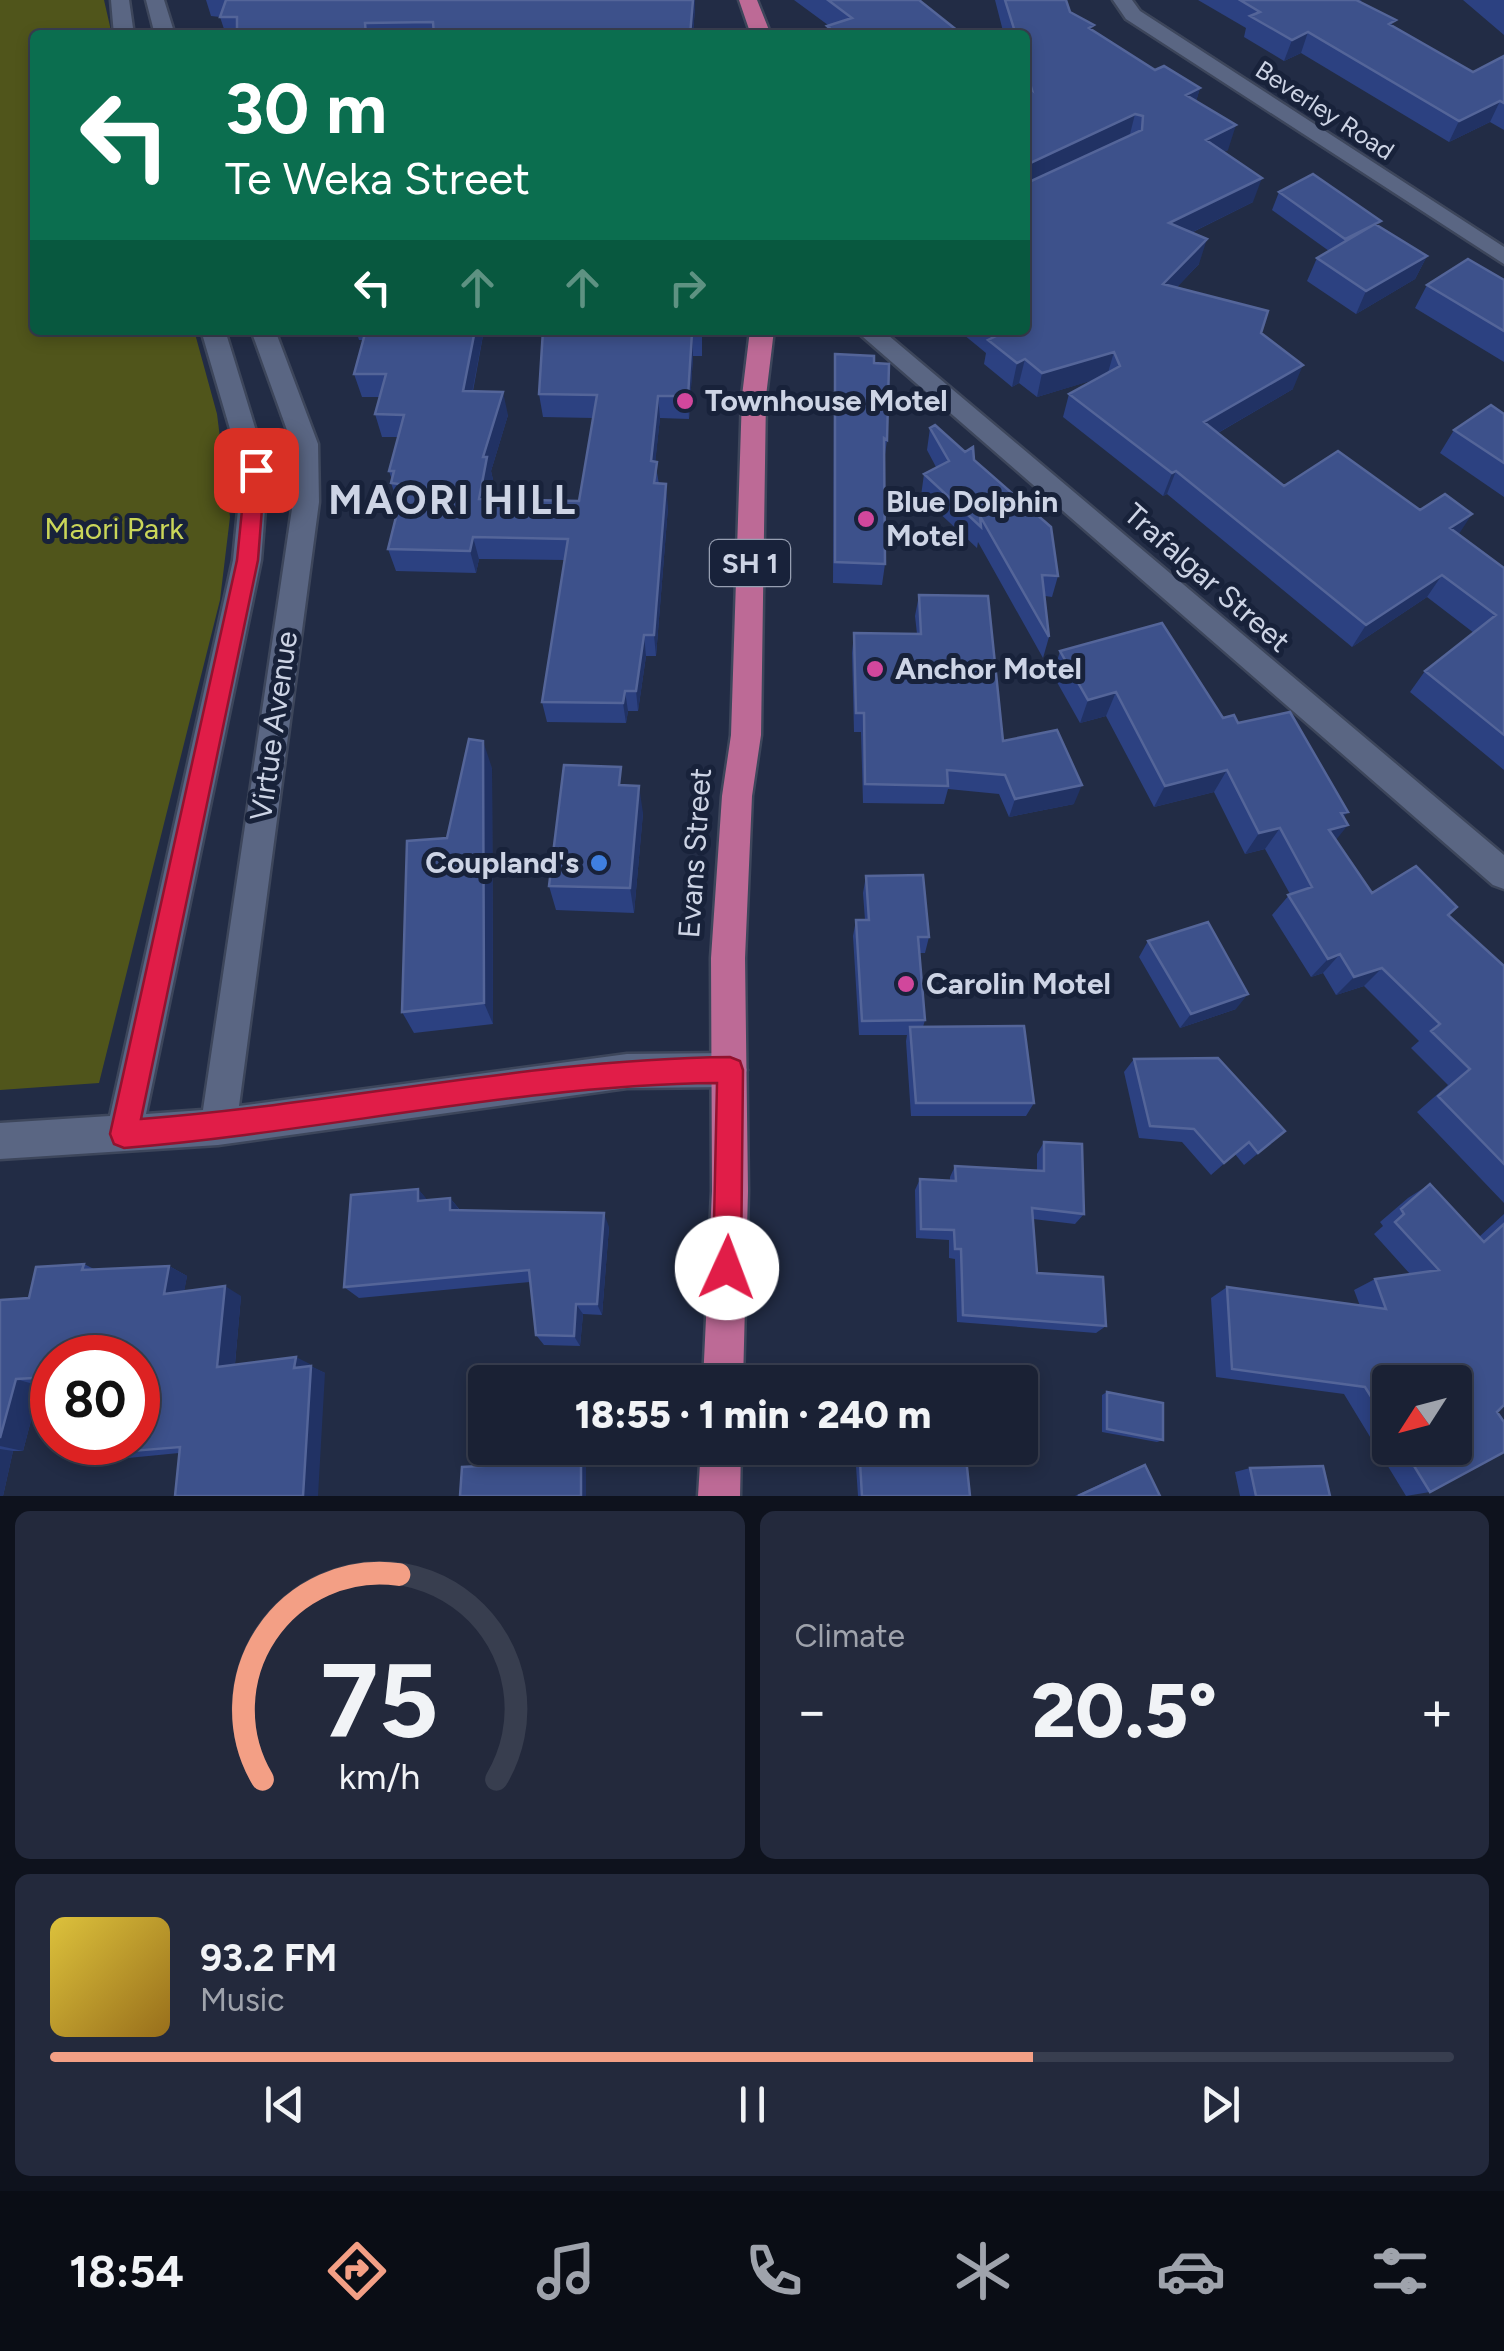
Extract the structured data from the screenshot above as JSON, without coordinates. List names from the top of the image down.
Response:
{
  "streets": {
    "highway": ["SH 1", "Evans Street"],
    "street": ["Beverley Road", "Trafalgar Street", "Virtue Avenue"]
  },
  "districts": ["MAORI HILL"],
  "parks": ["Maori Park"],
  "places": [
    "Townhouse Motel",
    "Blue Dolphin Motel",
    "Anchor Motel",
    "Coupland's",
    "Carolin Motel"
  ],
  "north": "bottom left",
  "page": {
    "turn": ["30 m", "Te Weka Street"],
    "limit": "80",
    "trip": "18:55 · 1 min · 240 m",
    "tile": "Climate",
    "heat": ["−", "20.5°", "+"],
    "song": ["93.2 FM", "Music"],
    "tabs": "18:54",
    "gauge": ["75", "km/h"]
  }
}
